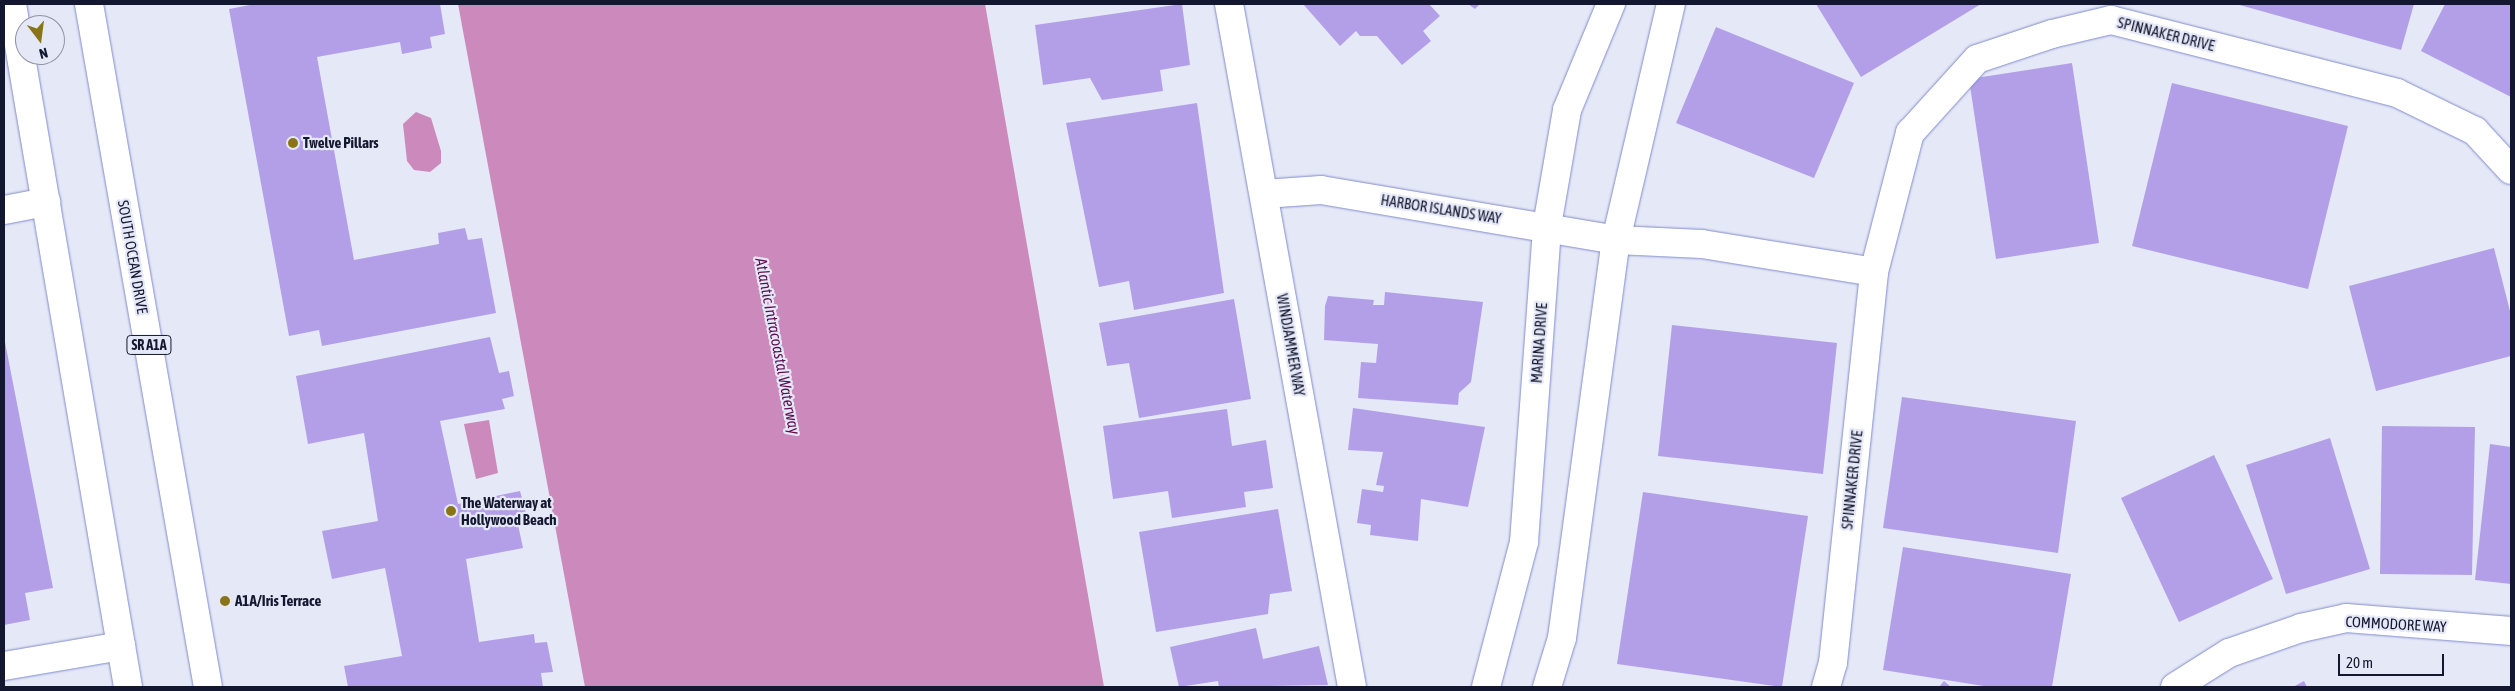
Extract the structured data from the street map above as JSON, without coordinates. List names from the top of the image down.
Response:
{
  "streets": {
    "street": [
      "SPINNAKER DRIVE",
      "HARBOR ISLANDS WAY",
      "SOUTH OCEAN DRIVE",
      "MARINA DRIVE",
      "SR A1A",
      "WINDJAMMER WAY",
      "COMMODORE WAY"
    ]
  },
  "crossings": [
    ["HARBOR ISLANDS WAY", "MARINA DRIVE"],
    ["HARBOR ISLANDS WAY", "WINDJAMMER WAY"]
  ],
  "water": ["Atlantic Intracoastal Waterway"],
  "places": ["Twelve Pillars", "The Waterway at Hollywood Beach", "A1A/Iris Terrace"],
  "scale_bar": "20 m",
  "north": "bottom"
}
